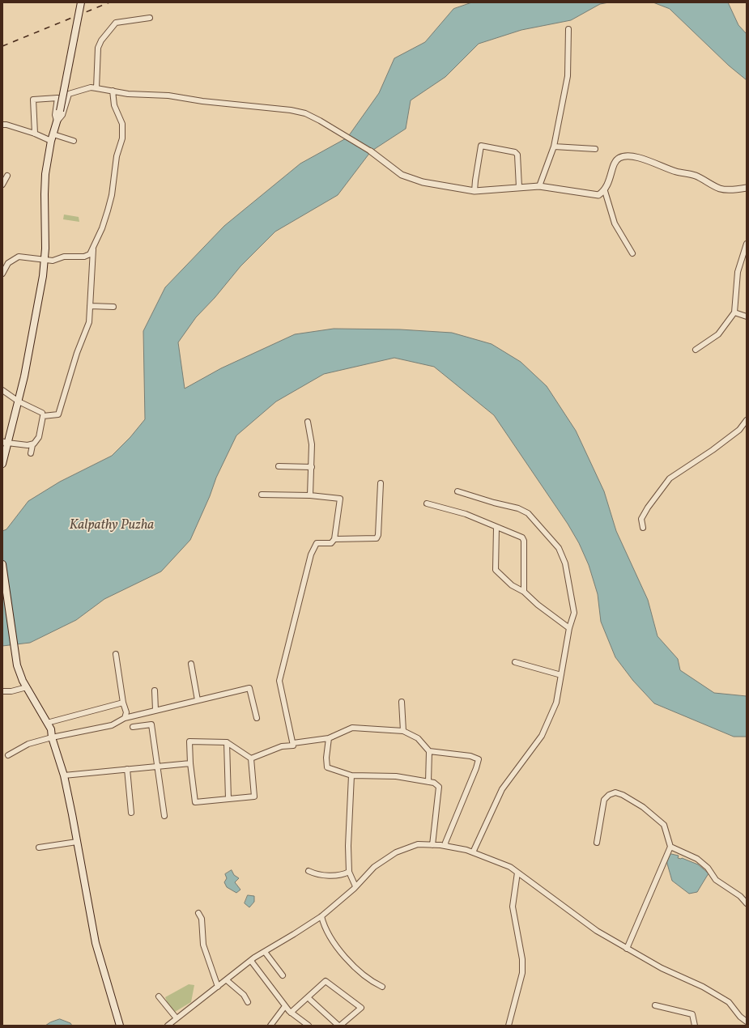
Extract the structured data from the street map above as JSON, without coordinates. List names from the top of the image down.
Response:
{
  "water": ["Kalpathy Puzha"]
}
